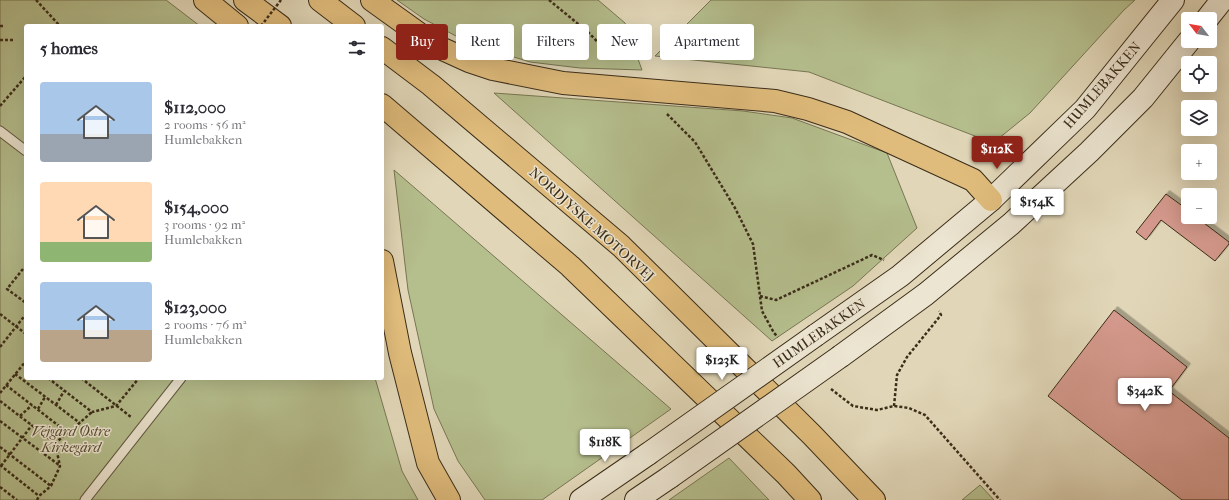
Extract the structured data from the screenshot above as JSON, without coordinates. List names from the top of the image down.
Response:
{
  "streets": {
    "highway": ["NORDJYSKE MOTORVEJ"],
    "street": ["HUMLEBAKKEN"]
  },
  "parks": ["Vejgård Østre Kirkegård"],
  "north": "top left",
  "page": {
    "map_buttons": ["+", "−"],
    "chip": [
      "Buy",
      "Rent",
      "Filters",
      "New",
      "Apartment"
    ],
    "heading": "5 homes",
    "list": [
      {
        "name": "$112,000",
        "note": "2 rooms · 56 m² · Humlebakken"
      },
      {
        "name": "$154,000",
        "note": "3 rooms · 92 m² · Humlebakken"
      },
      {
        "name": "$123,000",
        "note": "2 rooms · 76 m² · Humlebakken"
      }
    ],
    "price": [
      "$112K",
      "$154K",
      "$123K",
      "$342K",
      "$118K"
    ]
  }
}
